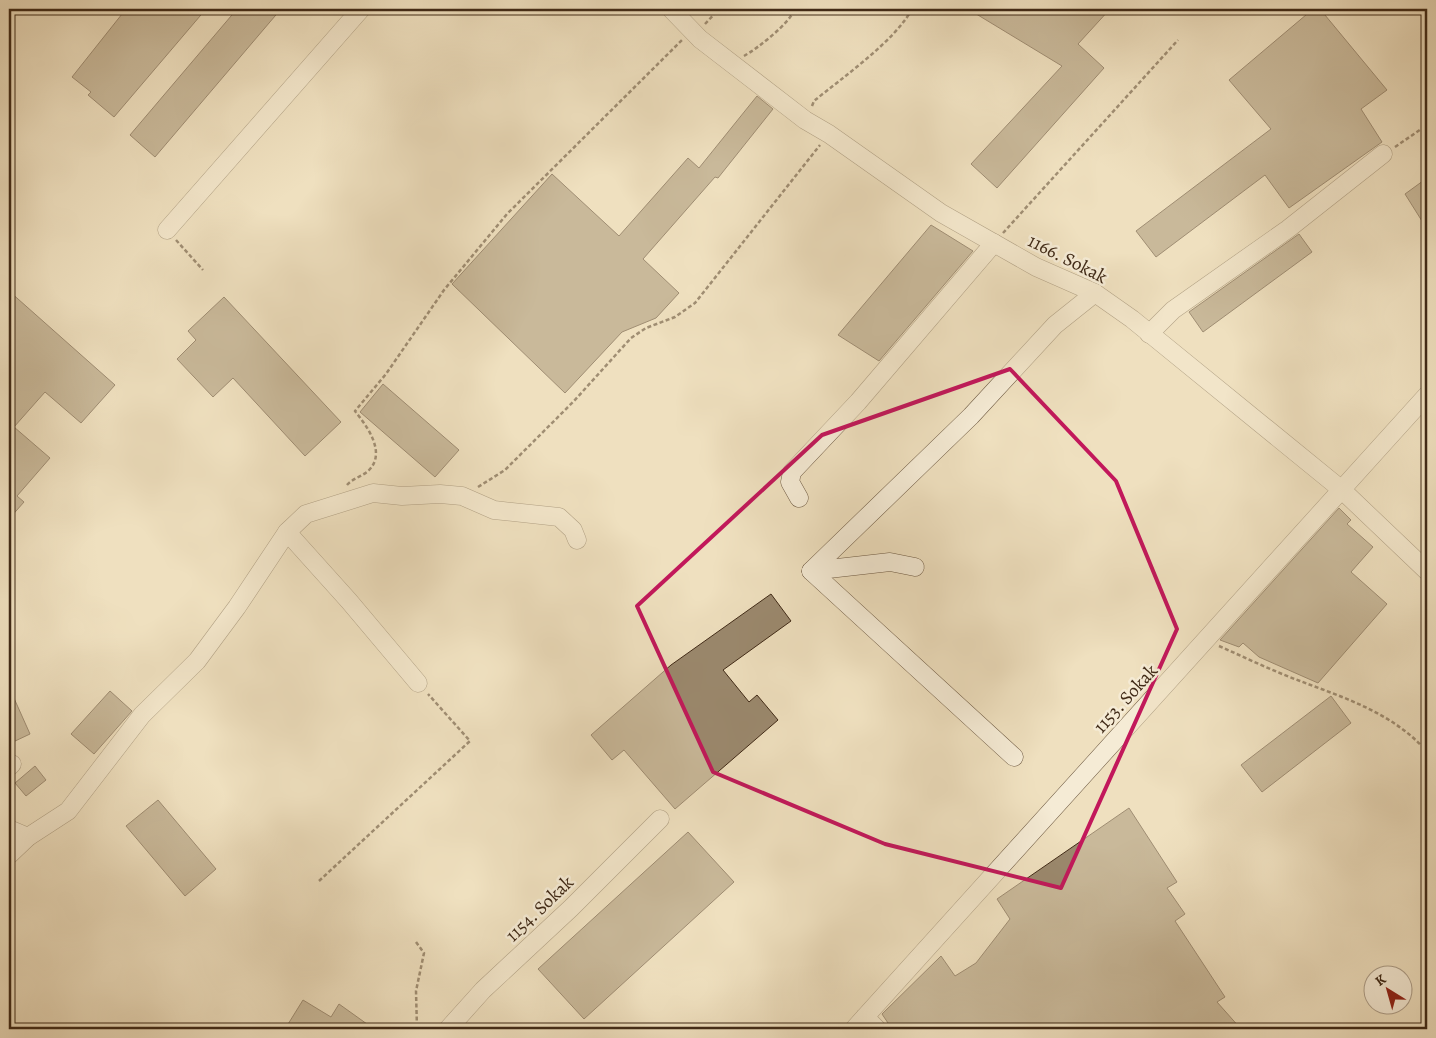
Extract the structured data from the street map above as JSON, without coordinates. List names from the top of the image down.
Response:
{
  "streets": {
    "street": ["1166. Sokak", "1153. Sokak", "1154. Sokak"]
  },
  "crossings": [
    ["1166. Sokak", "1153. Sokak"]
  ],
  "north": "top left"
}
